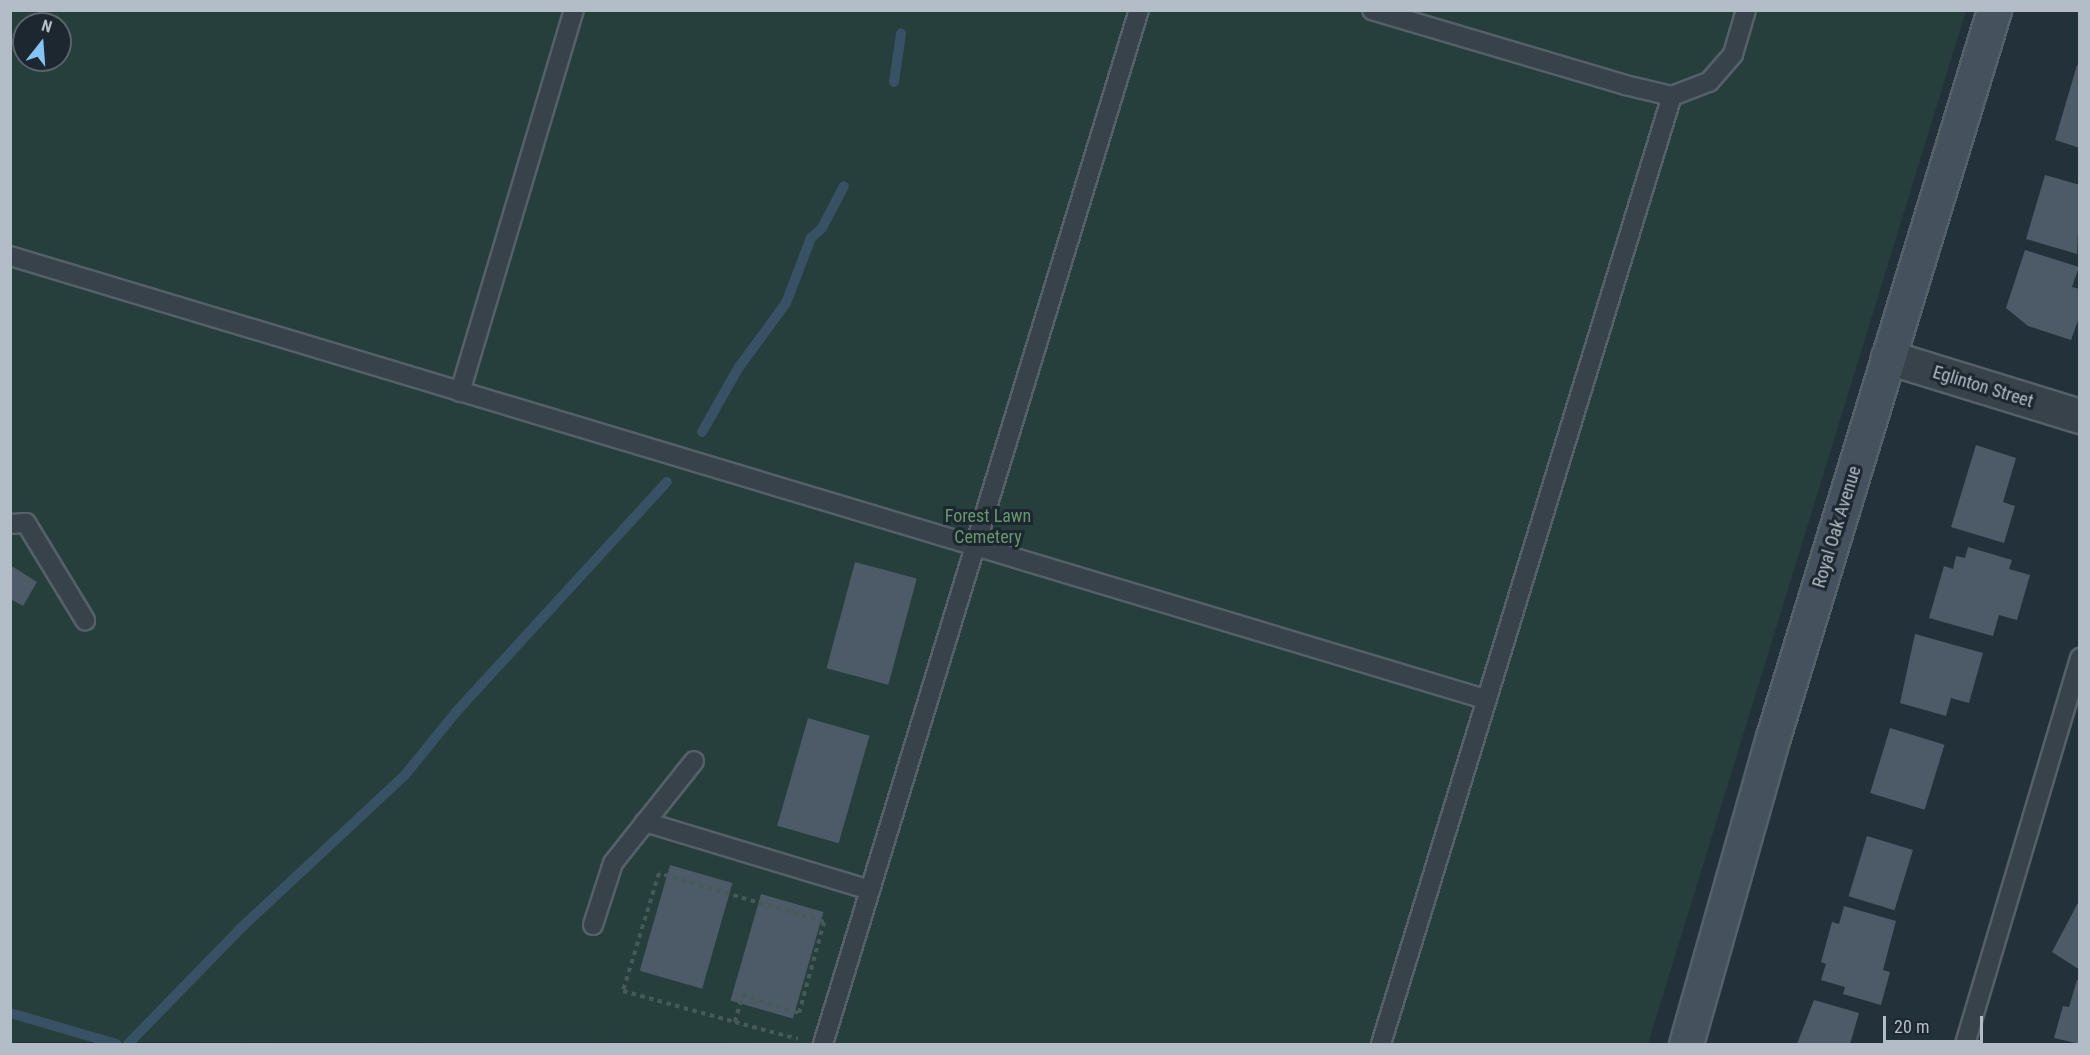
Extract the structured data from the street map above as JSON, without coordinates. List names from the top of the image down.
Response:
{
  "streets": {
    "street": ["Eglinton Street", "Royal Oak Avenue"]
  },
  "crossings": [
    ["Eglinton Street", "Royal Oak Avenue"]
  ],
  "parks": ["Forest Lawn Cemetery"],
  "scale_bar": "20 m",
  "north": "top"
}
